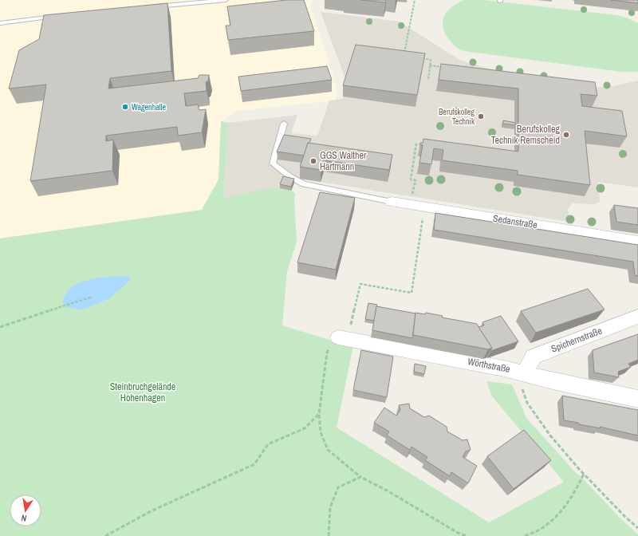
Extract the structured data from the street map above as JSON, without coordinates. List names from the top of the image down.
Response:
{
  "streets": {
    "street": ["Sedanstraße", "Spichernstraße", "Wörthstraße"]
  },
  "crossings": [
    ["Spichernstraße", "Wörthstraße"]
  ],
  "parks": ["Steinbruchgelände Hohenhagen"],
  "places": [
    "Wagenhalle",
    "Berufskolleg Technik",
    "Berufskolleg Technik Remscheid",
    "GGS Walther Hartmann"
  ],
  "north": "bottom"
}
